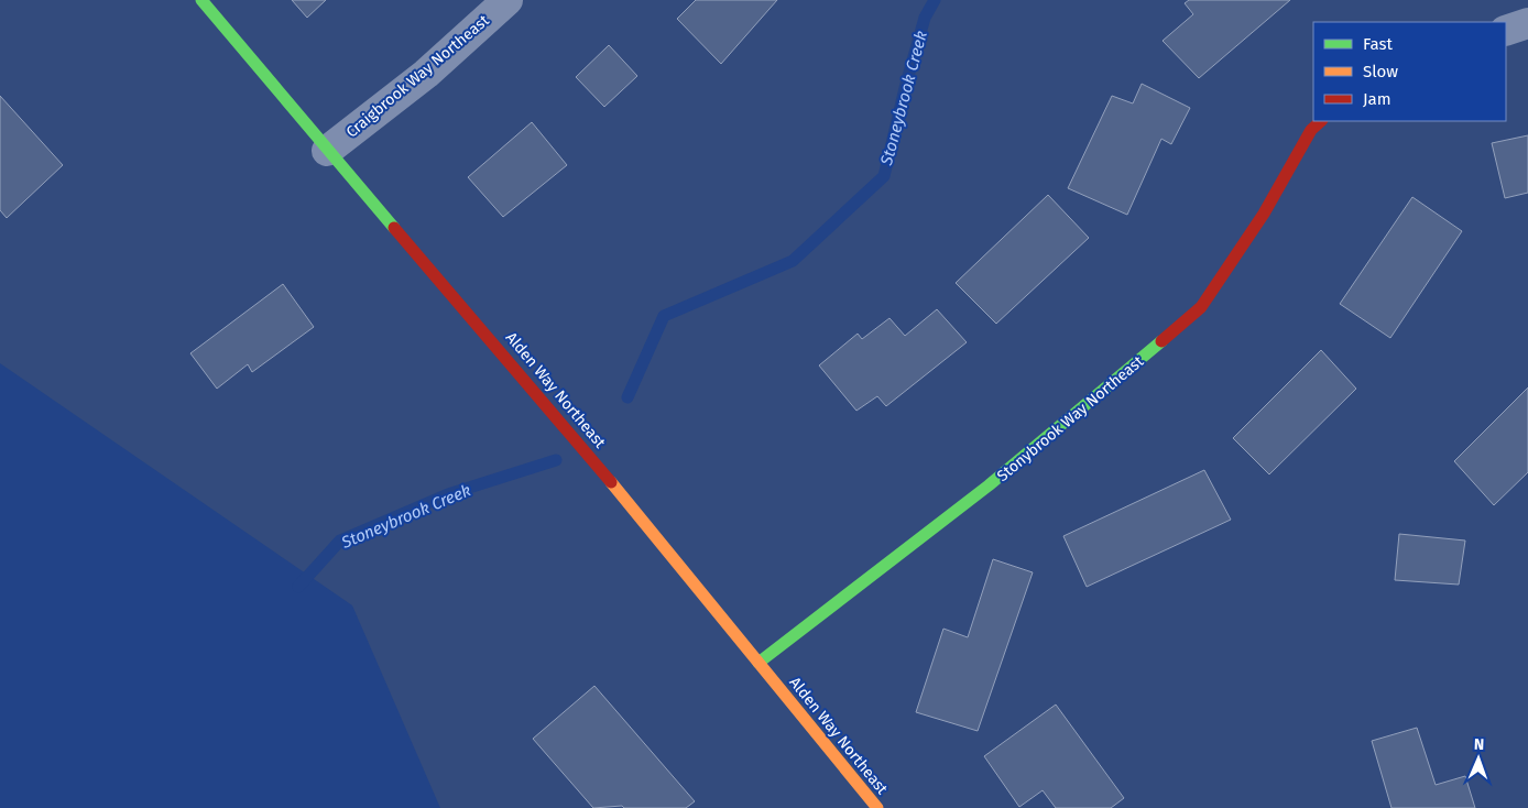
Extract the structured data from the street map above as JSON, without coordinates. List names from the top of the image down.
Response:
{
  "streets": {
    "street": ["Craigbrook Way Northeast", "Alden Way Northeast", "Stonybrook Way Northeast"]
  },
  "crossings": [
    ["Craigbrook Way Northeast", "Alden Way Northeast"],
    ["Alden Way Northeast", "Stonybrook Way Northeast"]
  ],
  "water": ["Stoneybrook Creek"],
  "legend": ["Fast", "Slow", "Jam"],
  "north": "top"
}
